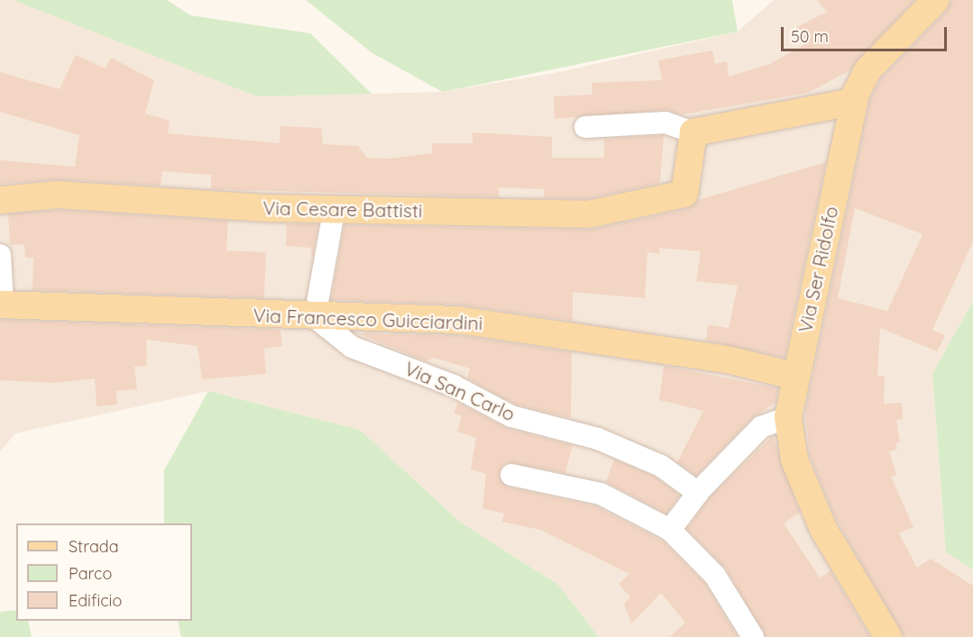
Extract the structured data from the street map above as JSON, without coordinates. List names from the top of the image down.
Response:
{
  "streets": {
    "main road": ["Via Cesare Battisti", "Via Ser Ridolfo", "Via Francesco Guicciardini"],
    "street": ["Via San Carlo"]
  },
  "crossings": [
    ["Via Ser Ridolfo", "Via Francesco Guicciardini"],
    ["Via Francesco Guicciardini", "Via San Carlo"]
  ],
  "legend": ["Strada", "Parco", "Edificio"],
  "scale_bar": "50 m"
}
